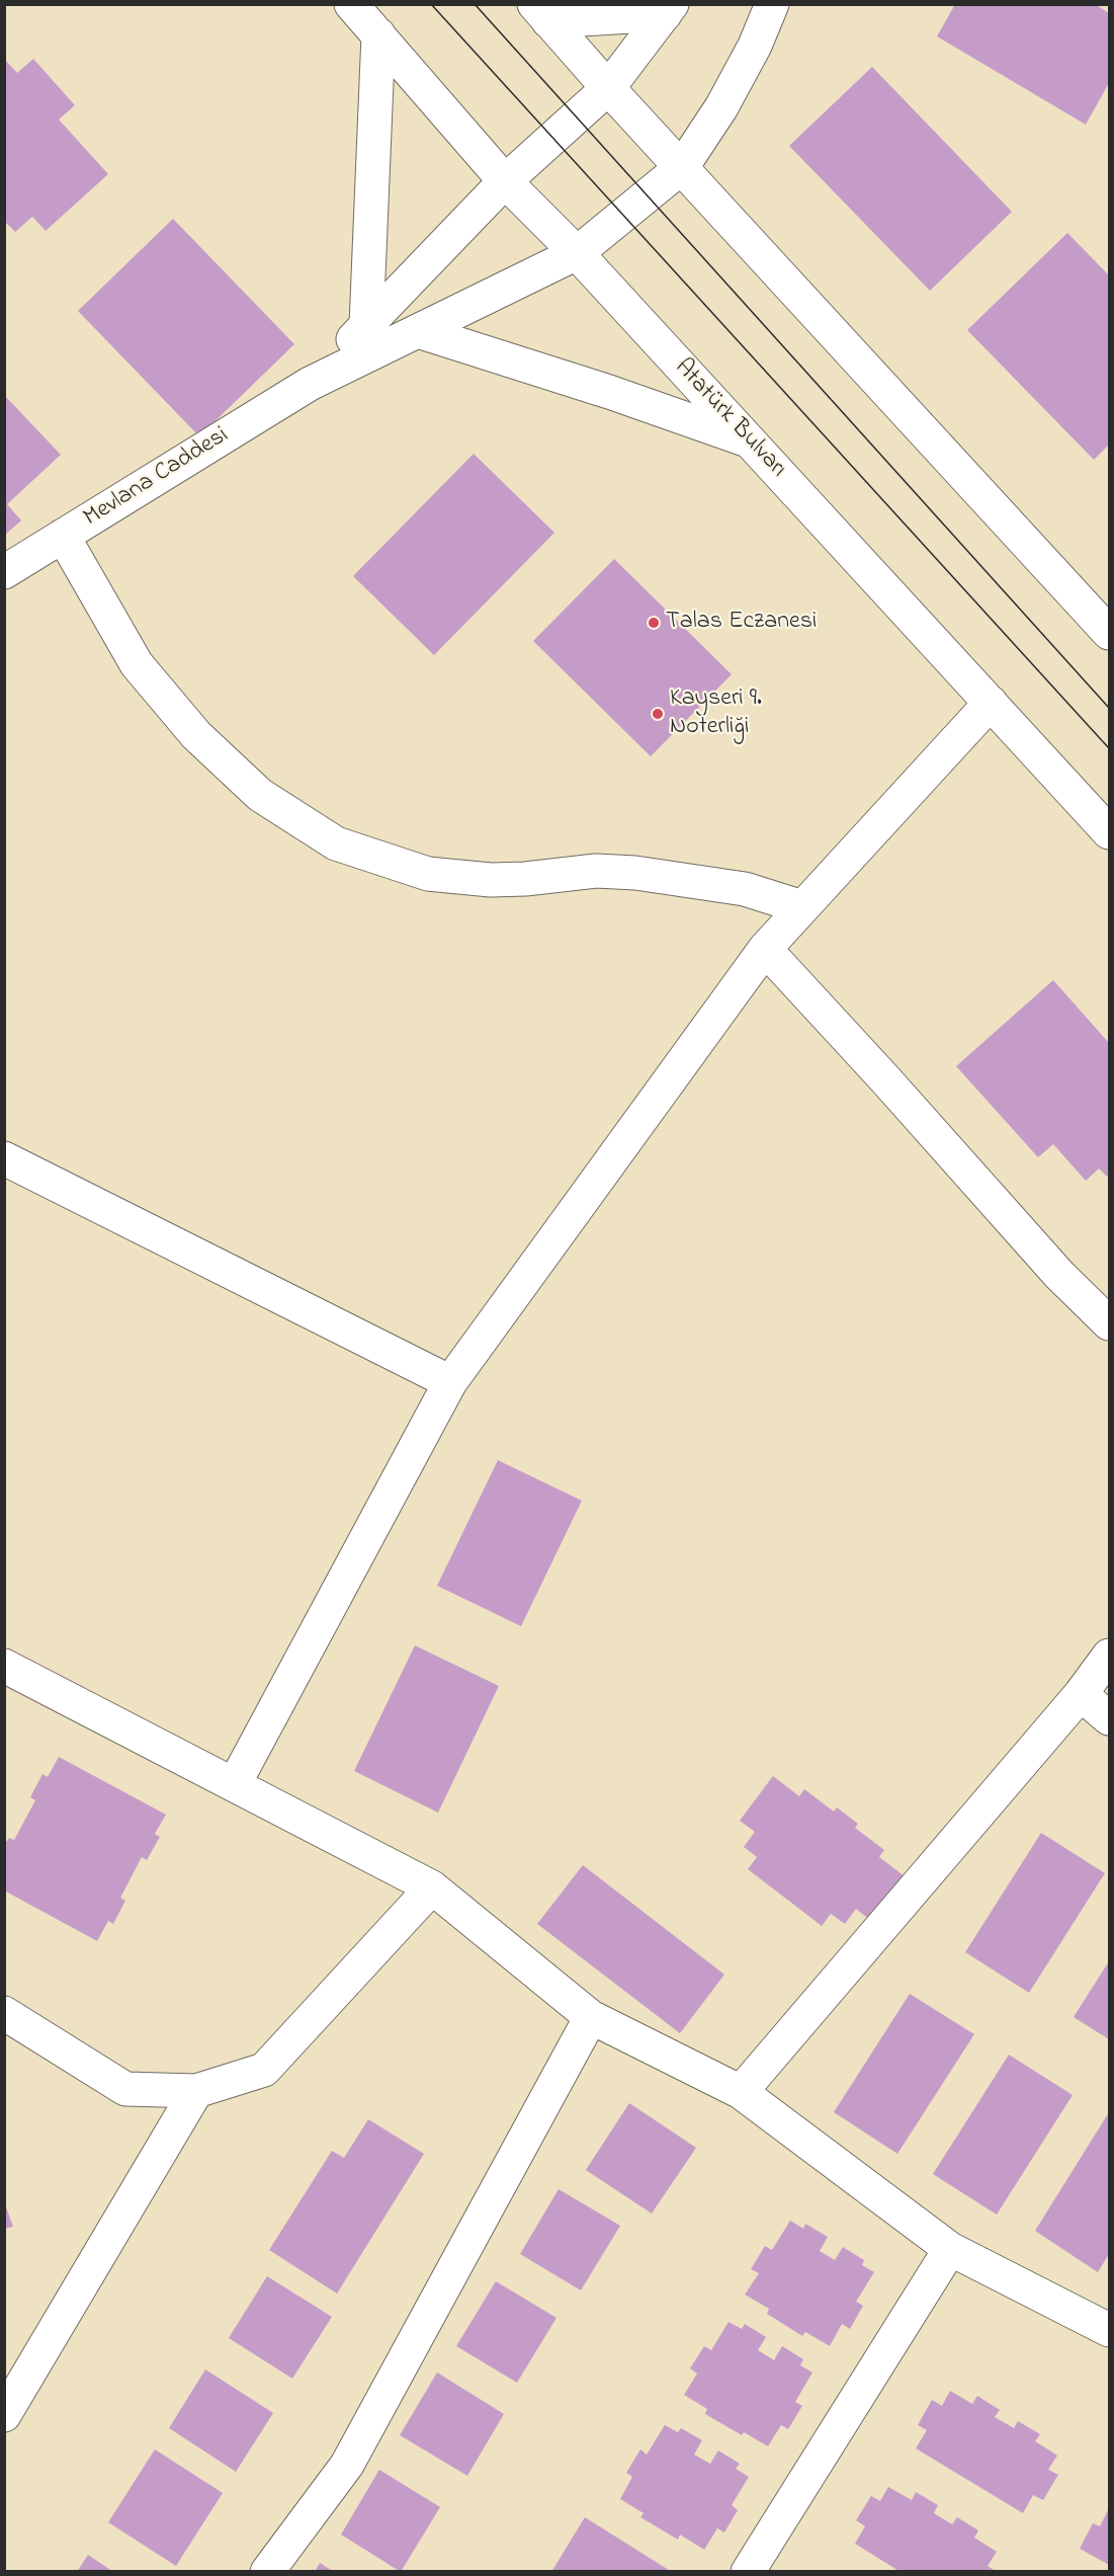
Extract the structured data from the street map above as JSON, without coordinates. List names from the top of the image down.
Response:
{
  "streets": {
    "street": ["Atatürk Bulvarı", "Mevlana Caddesi"]
  },
  "crossings": [
    ["Atatürk Bulvarı", "Mevlana Caddesi"]
  ],
  "places": ["Talas Eczanesi", "Kayseri 9. Noterliği"]
}
